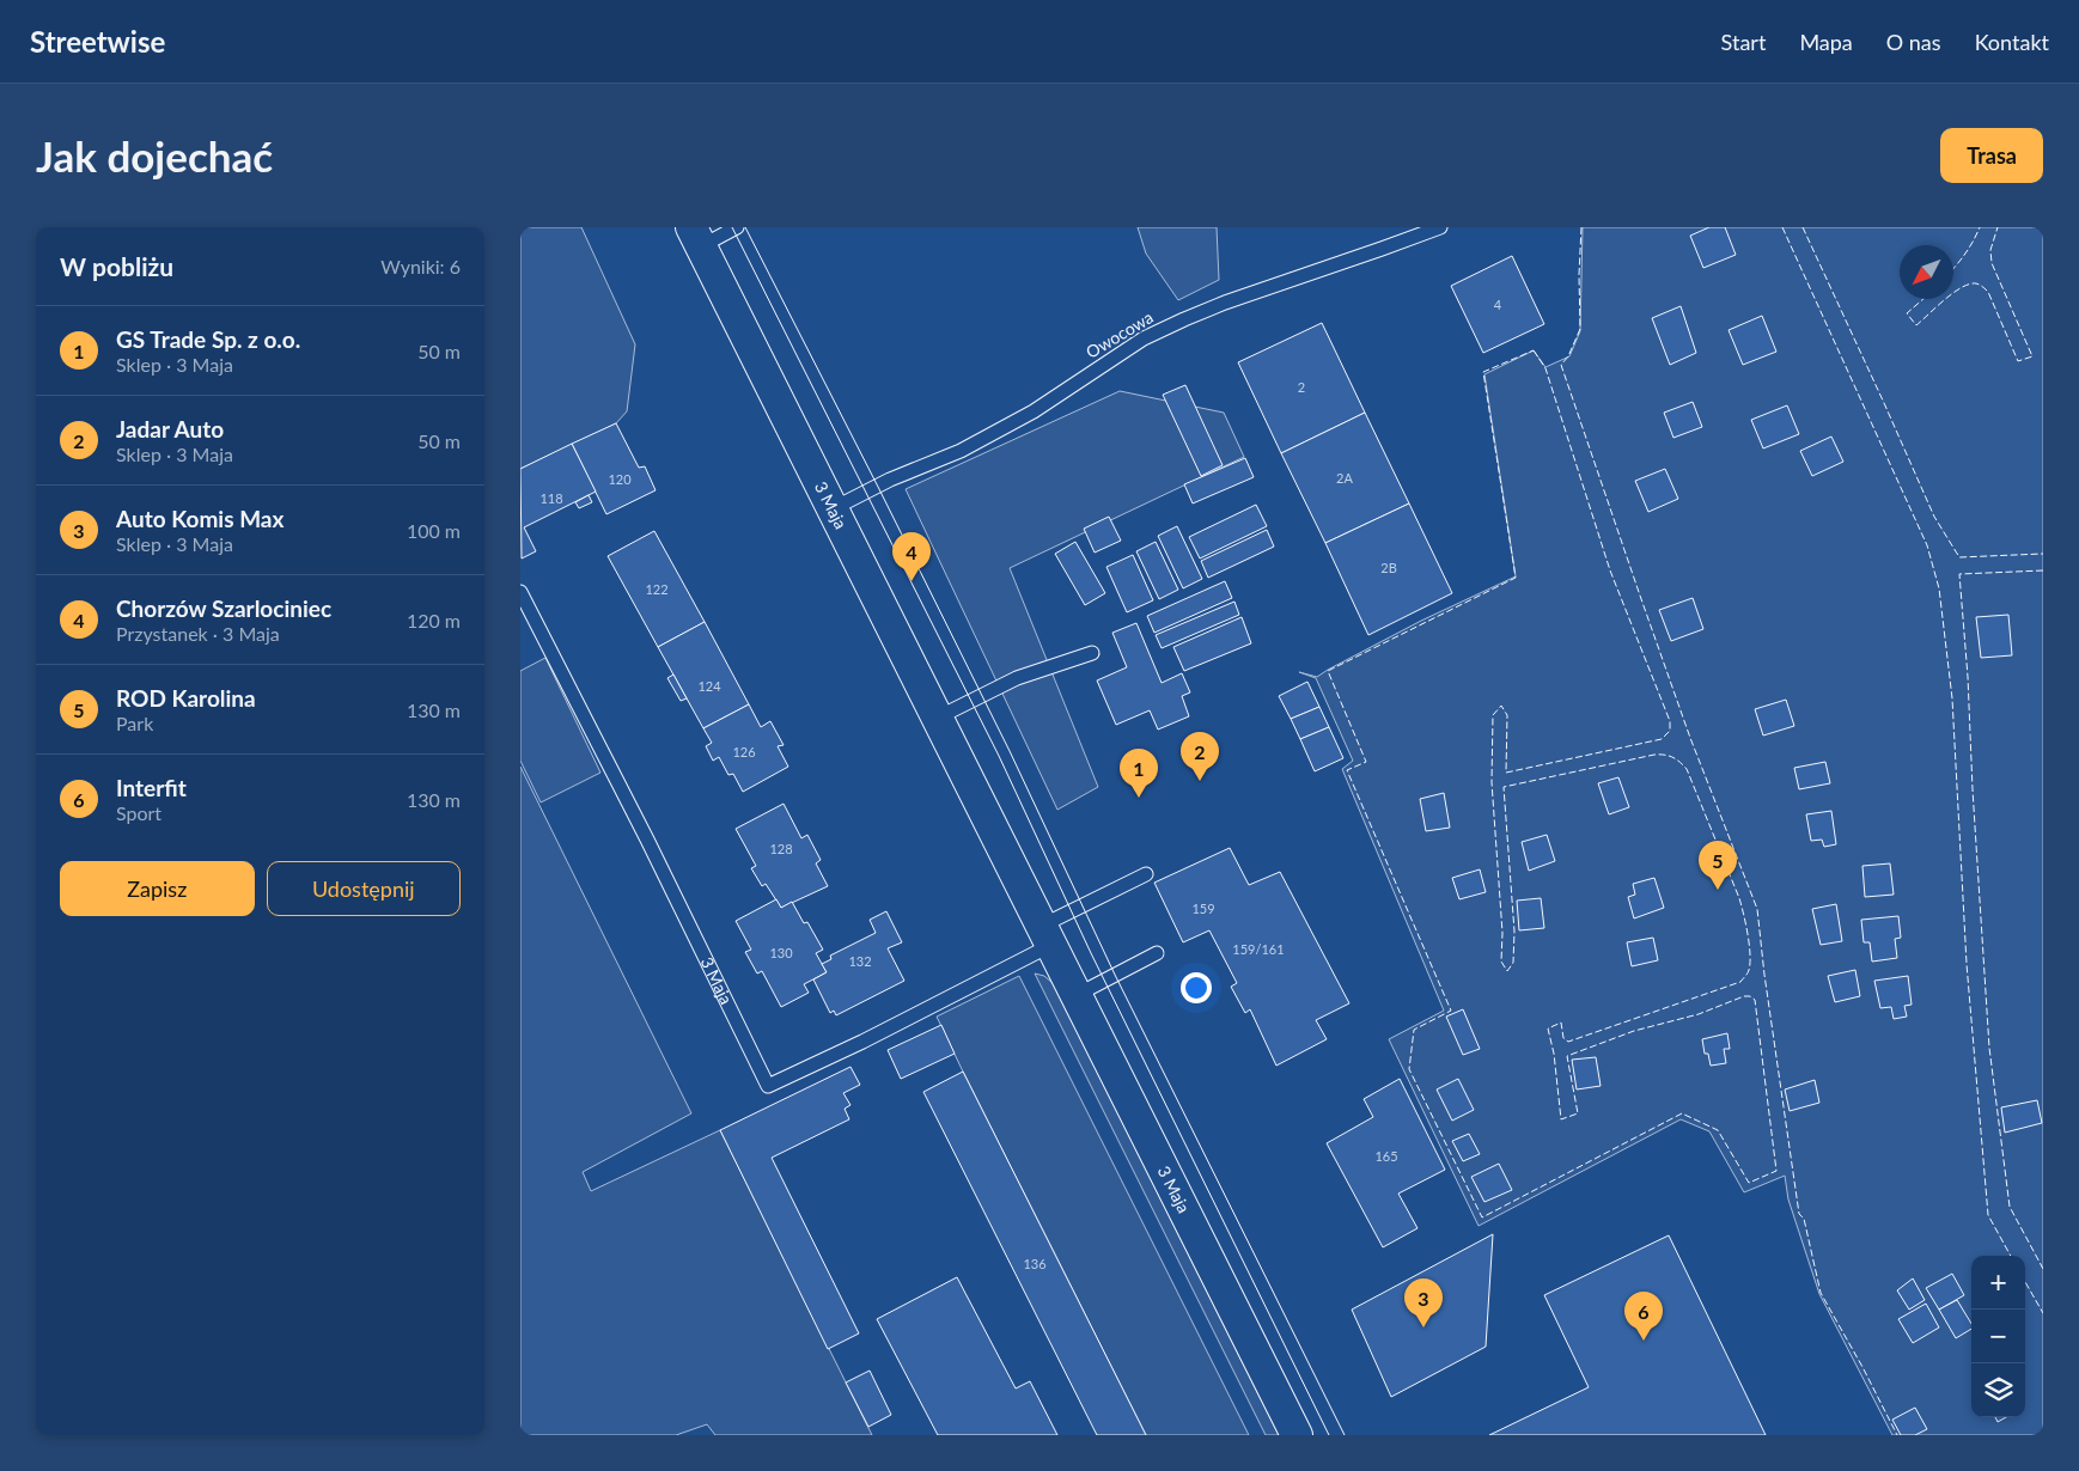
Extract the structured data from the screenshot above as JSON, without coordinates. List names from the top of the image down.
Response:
{
  "streets": {
    "street": ["3 Maja"],
    "lane": ["Owocowa"]
  },
  "crossings": [
    ["Owocowa", "3 Maja"]
  ],
  "house_numbers": [
    "4",
    "2",
    "2A",
    "120",
    "118",
    "2B",
    "122",
    "124",
    "126",
    "128",
    "159",
    "159/161",
    "130",
    "132",
    "165",
    "136"
  ],
  "north": "bottom left",
  "page": {
    "header": "Streetwise",
    "nav": [
      "Start",
      "Mapa",
      "O nas",
      "Kontakt"
    ],
    "buttons": [
      "Trasa",
      ["Zapisz", "Udostępnij"]
    ],
    "title": "Jak dojechać",
    "heading": ["W pobliżu", "Wyniki: 6"],
    "list": [
      {
        "mark": "1",
        "name": "GS Trade Sp. z o.o.",
        "note": "Sklep · 3 Maja",
        "value": "50 m"
      },
      {
        "mark": "2",
        "name": "Jadar Auto",
        "note": "Sklep · 3 Maja",
        "value": "50 m"
      },
      {
        "mark": "3",
        "name": "Auto Komis Max",
        "note": "Sklep · 3 Maja",
        "value": "100 m"
      },
      {
        "mark": "4",
        "name": "Chorzów Szarlociniec",
        "note": "Przystanek · 3 Maja",
        "value": "120 m"
      },
      {
        "mark": "5",
        "name": "ROD Karolina",
        "note": "Park",
        "value": "130 m"
      },
      {
        "mark": "6",
        "name": "Interfit",
        "note": "Sport",
        "value": "130 m"
      }
    ],
    "pins": [
      "4",
      "2",
      "1",
      "5",
      "3",
      "6"
    ],
    "map_buttons": ["+", "−"]
  }
}
